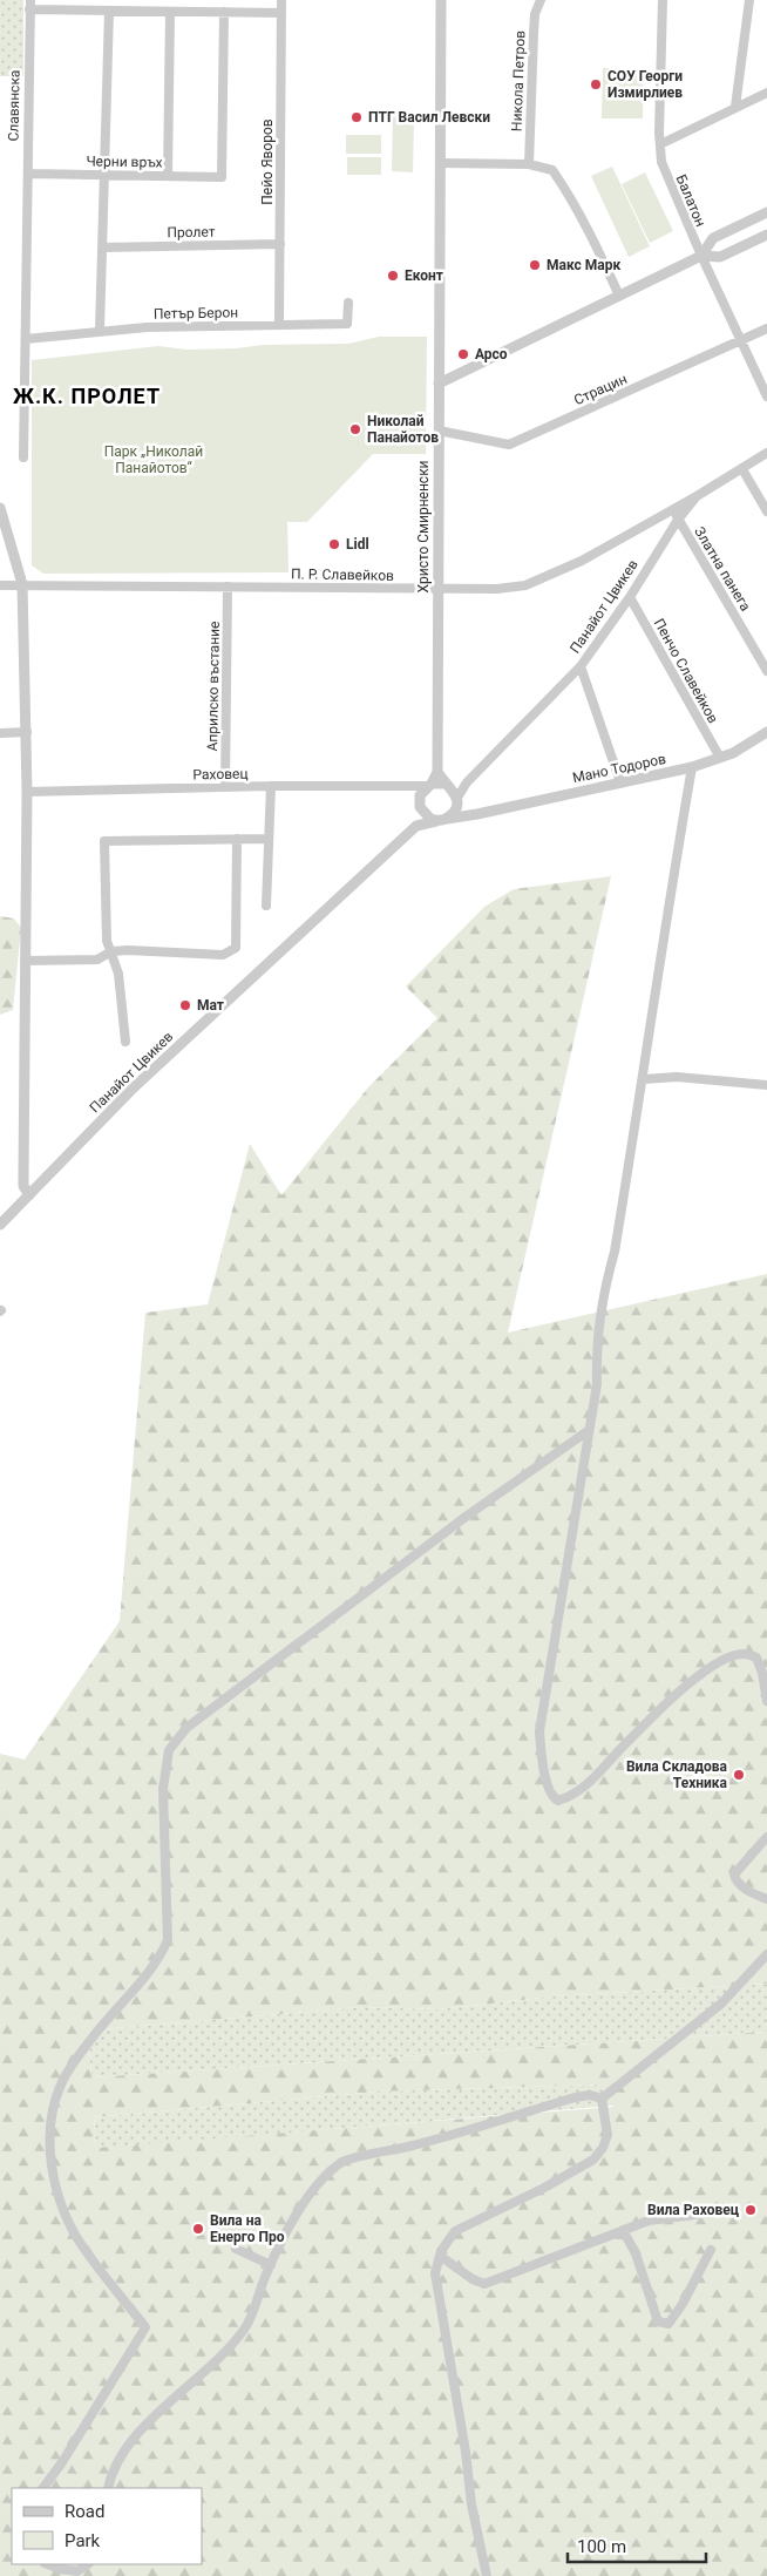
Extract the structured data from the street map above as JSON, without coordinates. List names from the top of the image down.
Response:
{
  "streets": {
    "street": [
      "Никола Петров",
      "Славянска",
      "Черни връх",
      "Пейо Яворов",
      "Балатон",
      "Пролет",
      "Петър Берон",
      "Страцин",
      "Христо Смирненски",
      "Златна панега",
      "П. Р. Славейков",
      "Панайот Цвикев",
      "Пенчо Славейков",
      "Априлско въстание",
      "Мано Тодоров",
      "Раховец"
    ]
  },
  "crossings": [
    ["Славянска", "Черни връх"],
    ["Славянска", "Петър Берон"],
    ["Пейо Яворов", "Пролет"],
    ["Пейо Яворов", "Петър Берон"],
    ["Балатон", "Страцин"],
    ["Страцин", "Христо Смирненски"],
    ["Христо Смирненски", "П. Р. Славейков"],
    ["Христо Смирненски", "Панайот Цвикев"],
    ["Христо Смирненски", "Мано Тодоров"],
    ["Христо Смирненски", "Раховец"],
    ["Златна панега", "П. Р. Славейков"],
    ["Златна панега", "Панайот Цвикев"],
    ["П. Р. Славейков", "Панайот Цвикев"],
    ["П. Р. Славейков", "Априлско въстание"],
    ["Панайот Цвикев", "Пенчо Славейков"],
    ["Панайот Цвикев", "Мано Тодоров"],
    ["Панайот Цвикев", "Раховец"],
    ["Пенчо Славейков", "Мано Тодоров"],
    ["Априлско въстание", "Раховец"],
    ["Мано Тодоров", "Раховец"]
  ],
  "districts": ["Ж.К. ПРОЛЕТ"],
  "parks": ["Парк „Николай Панайотов“"],
  "places": [
    "СОУ Георги Измирлиев",
    "ПТГ Васил Левски",
    "Макс Марк",
    "Еконт",
    "Арсо",
    "Николай Панайотов",
    "Lidl",
    "Мат",
    "Вила Складова Техника",
    "Вила Раховец",
    "Вила на Енерго Про"
  ],
  "legend": ["Road", "Park"],
  "scale_bar": "100 m"
}
